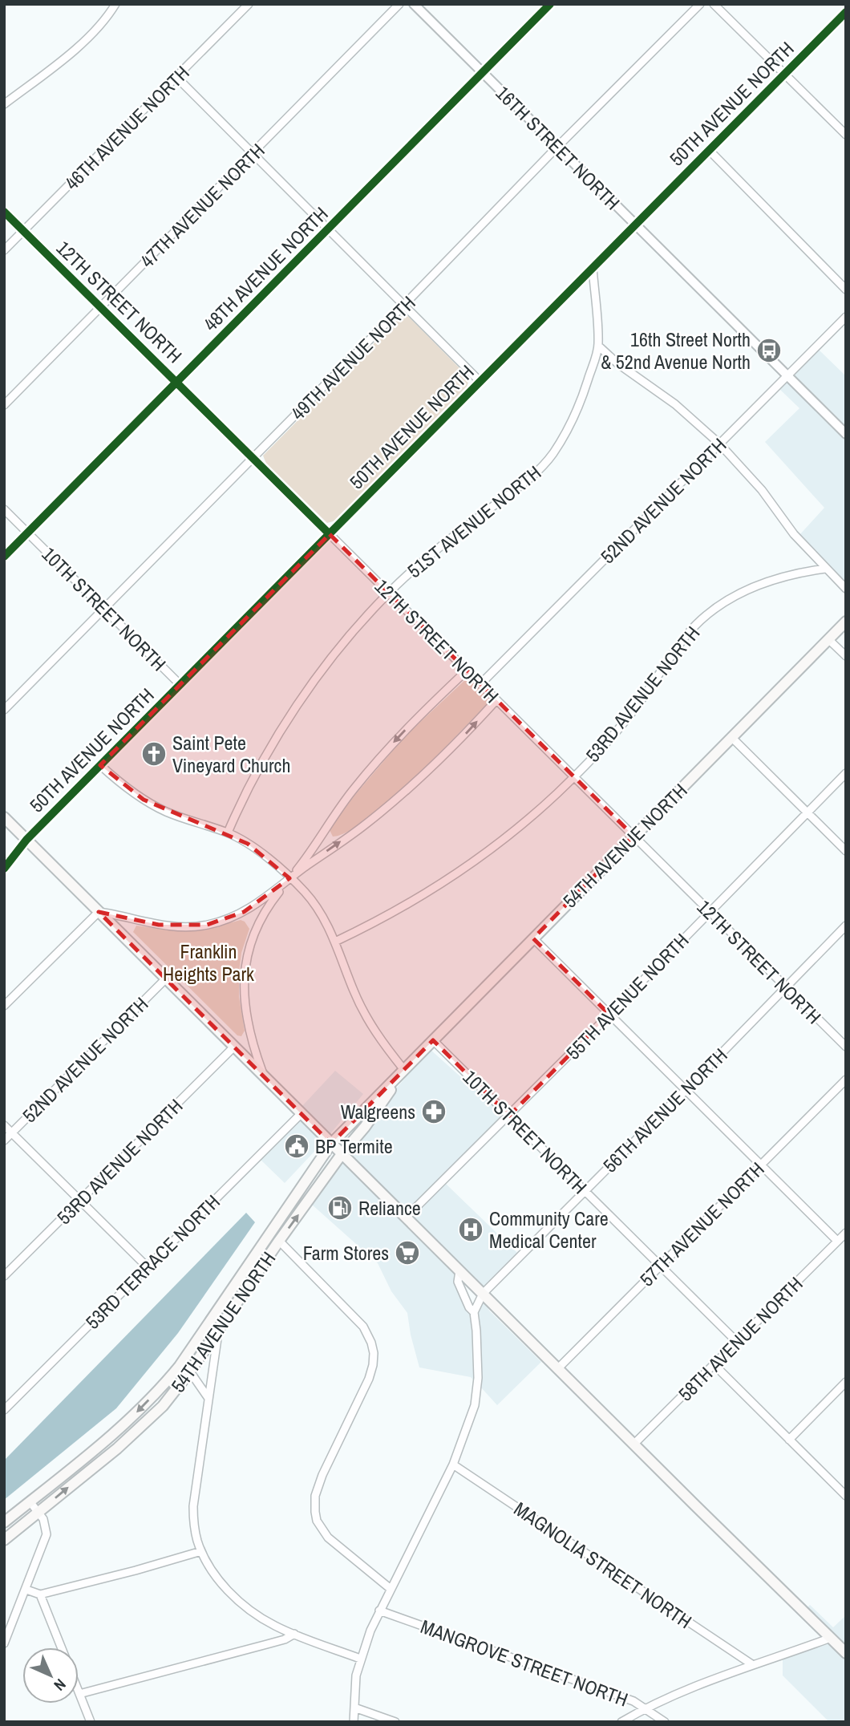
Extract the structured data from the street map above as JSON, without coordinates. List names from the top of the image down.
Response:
{
  "streets": {
    "main road": ["54TH AVENUE NORTH"],
    "street": [
      "50TH AVENUE NORTH",
      "46TH AVENUE NORTH",
      "16TH STREET NORTH",
      "47TH AVENUE NORTH",
      "48TH AVENUE NORTH",
      "12TH STREET NORTH",
      "49TH AVENUE NORTH",
      "52ND AVENUE NORTH",
      "51ST AVENUE NORTH",
      "10TH STREET NORTH",
      "53RD AVENUE NORTH",
      "55TH AVENUE NORTH",
      "56TH AVENUE NORTH",
      "57TH AVENUE NORTH",
      "53RD TERRACE NORTH",
      "58TH AVENUE NORTH",
      "MAGNOLIA STREET NORTH",
      "MANGROVE STREET NORTH"
    ]
  },
  "crossings": [
    ["50TH AVENUE NORTH", "16TH STREET NORTH"],
    ["50TH AVENUE NORTH", "12TH STREET NORTH"],
    ["50TH AVENUE NORTH", "51ST AVENUE NORTH"],
    ["50TH AVENUE NORTH", "10TH STREET NORTH"],
    ["46TH AVENUE NORTH", "12TH STREET NORTH"],
    ["16TH STREET NORTH", "48TH AVENUE NORTH"],
    ["16TH STREET NORTH", "49TH AVENUE NORTH"],
    ["16TH STREET NORTH", "52ND AVENUE NORTH"],
    ["47TH AVENUE NORTH", "12TH STREET NORTH"],
    ["48TH AVENUE NORTH", "12TH STREET NORTH"],
    ["48TH AVENUE NORTH", "10TH STREET NORTH"],
    ["12TH STREET NORTH", "49TH AVENUE NORTH"],
    ["12TH STREET NORTH", "52ND AVENUE NORTH"],
    ["12TH STREET NORTH", "51ST AVENUE NORTH"],
    ["12TH STREET NORTH", "53RD AVENUE NORTH"],
    ["12TH STREET NORTH", "54TH AVENUE NORTH"],
    ["12TH STREET NORTH", "55TH AVENUE NORTH"],
    ["12TH STREET NORTH", "56TH AVENUE NORTH"],
    ["49TH AVENUE NORTH", "10TH STREET NORTH"],
    ["10TH STREET NORTH", "54TH AVENUE NORTH"],
    ["10TH STREET NORTH", "55TH AVENUE NORTH"],
    ["10TH STREET NORTH", "56TH AVENUE NORTH"],
    ["10TH STREET NORTH", "57TH AVENUE NORTH"],
    ["10TH STREET NORTH", "58TH AVENUE NORTH"]
  ],
  "parks": ["Franklin Heights Park"],
  "places": {
    "bus stop": ["16th Street North & 52nd Avenue North"],
    "church": ["Saint Pete Vineyard Church"],
    "pharmacy": ["Walgreens"],
    "public building": ["BP Termite"],
    "fuel station": ["Reliance"],
    "hospital": ["Community Care Medical Center"],
    "supermarket": ["Farm Stores"]
  },
  "north": "bottom right"
}
